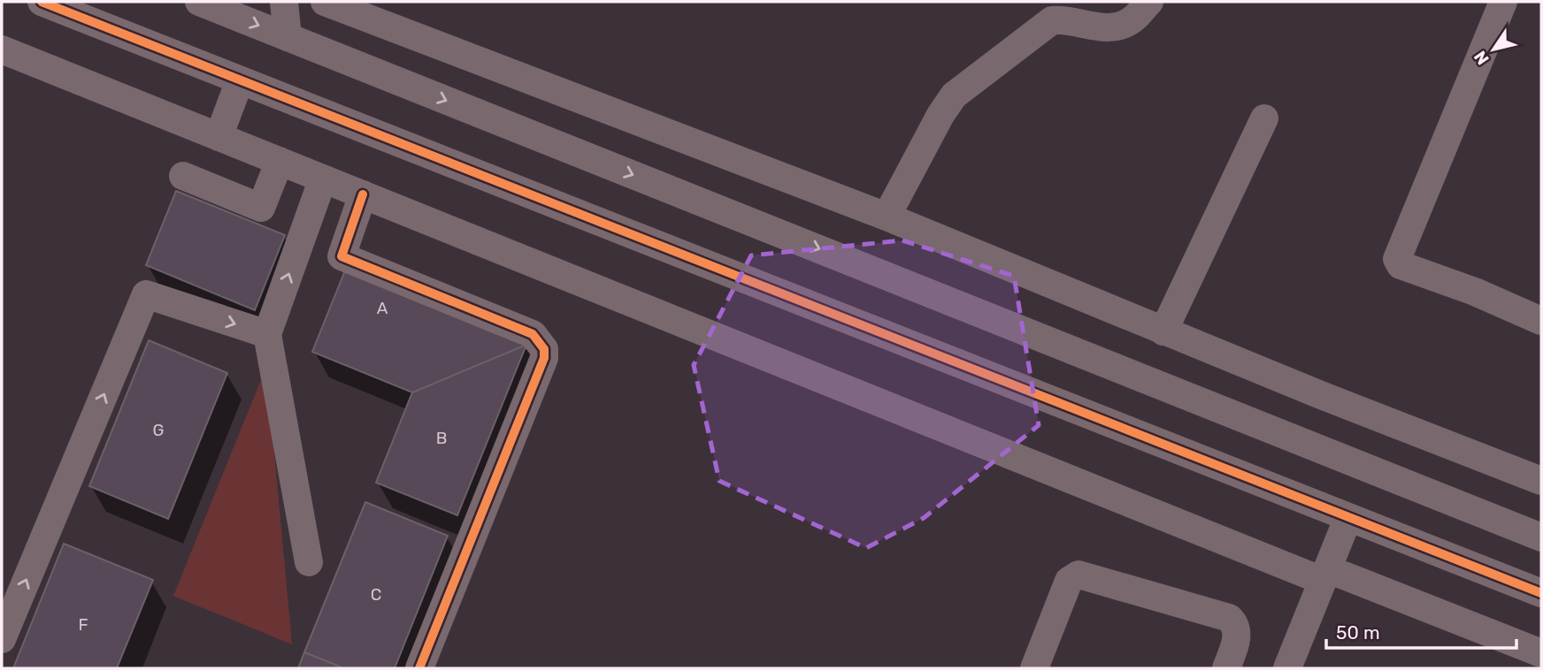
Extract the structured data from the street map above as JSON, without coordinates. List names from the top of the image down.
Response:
{
  "house_numbers": [
    "A",
    "G",
    "B",
    "C",
    "F"
  ],
  "scale_bar": "50 m",
  "north": "bottom left"
}
